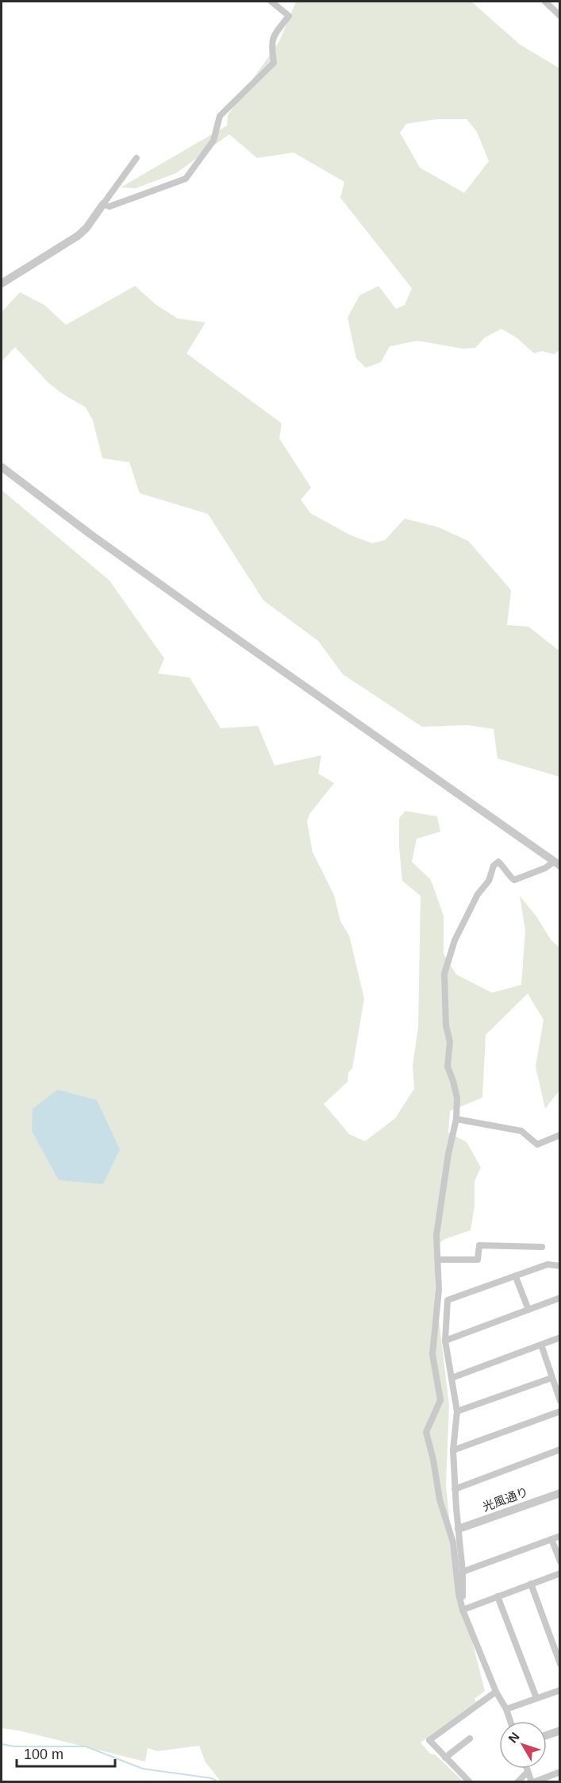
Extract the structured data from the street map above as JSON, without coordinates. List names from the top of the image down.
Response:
{
  "streets": {
    "street": ["光風通り"]
  },
  "scale_bar": "100 m",
  "north": "top left"
}
